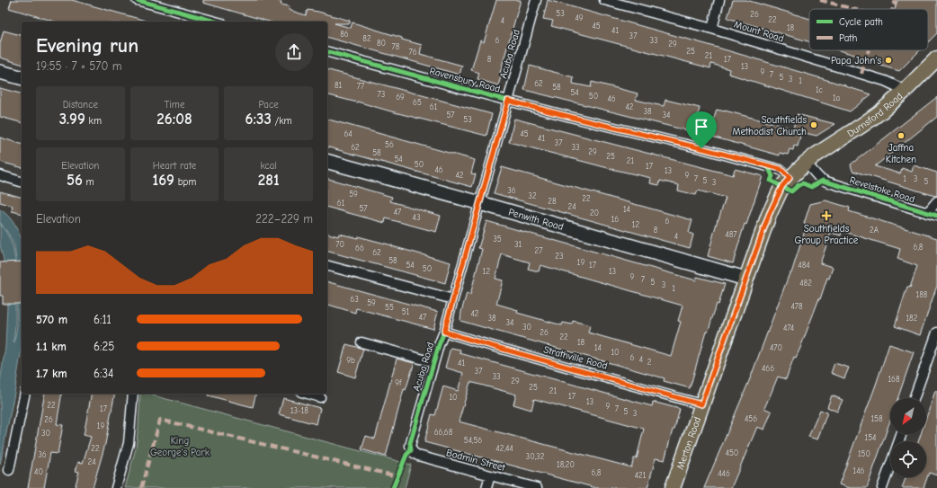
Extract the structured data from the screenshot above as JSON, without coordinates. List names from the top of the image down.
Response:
{
  "streets": {
    "main road": ["Durnsford Road", "Merton Road"],
    "street": [
      "Mount Road",
      "Acuba Road",
      "Ravensbury Road",
      "Revelstoke Road",
      "Penwith Road",
      "Strathville Road",
      "Bodmin Street"
    ]
  },
  "crossings": [
    ["Mount Road", "Durnsford Road"],
    ["Acuba Road", "Ravensbury Road"],
    ["Acuba Road", "Penwith Road"],
    ["Acuba Road", "Strathville Road"],
    ["Acuba Road", "Bodmin Street"],
    ["Ravensbury Road", "Merton Road"],
    ["Durnsford Road", "Revelstoke Road"],
    ["Durnsford Road", "Merton Road"],
    ["Revelstoke Road", "Merton Road"],
    ["Penwith Road", "Merton Road"],
    ["Strathville Road", "Merton Road"]
  ],
  "parks": ["King George's Park"],
  "places": {
    "other": ["Papa John's", "Southfields Methodist Church", "Jaffna Kitchen"],
    "health": ["Southfields Group Practice"]
  },
  "house_numbers": [
    "53",
    "26",
    "49",
    "22",
    "4",
    "45",
    "18",
    "41",
    "86",
    "37",
    "82",
    "6",
    "33",
    "80",
    "29",
    "78",
    "25",
    "76",
    "21",
    "8",
    "17",
    "13",
    "9",
    "7",
    "5",
    "3",
    "1",
    "62",
    "81",
    "77",
    "58",
    "1c",
    "54",
    "73",
    "50",
    "69",
    "1a",
    "46",
    "65",
    "61",
    "42",
    "38",
    "57",
    "34",
    "53",
    "64",
    "45",
    "41",
    "37",
    "56",
    "62",
    "33",
    "29",
    "58",
    "25",
    "54",
    "21",
    "50",
    "17",
    "46",
    "13",
    "42",
    "9",
    "7",
    "1",
    "3",
    "5",
    "5",
    "3",
    "36",
    "59",
    "32",
    "22",
    "28",
    "61",
    "24",
    "57",
    "14",
    "47",
    "20",
    "43",
    "16",
    "6",
    "12",
    "8",
    "2A",
    "487",
    "4",
    "35",
    "70",
    "31",
    "6,8",
    "66",
    "27",
    "62",
    "23",
    "58",
    "19",
    "54",
    "17",
    "484",
    "50",
    "12",
    "13",
    "9",
    "7",
    "5",
    "482",
    "3",
    "1",
    "188",
    "63",
    "59",
    "478",
    "55",
    "51",
    "42",
    "47",
    "38",
    "182",
    "34",
    "30",
    "474",
    "26",
    "22",
    "18",
    "14",
    "470",
    "10",
    "6",
    "4",
    "9b",
    "2",
    "41",
    "466",
    "37",
    "33",
    "168",
    "29",
    "9f",
    "25",
    "21",
    "17",
    "10",
    "13",
    "22",
    "9",
    "17",
    "7",
    "13-18",
    "5",
    "3",
    "456",
    "158",
    "26",
    "19",
    "66,68",
    "30",
    "154",
    "54,56",
    "22",
    "42,44",
    "450",
    "150",
    "36",
    "30,32",
    "24",
    "18,20",
    "146",
    "40",
    "6,8",
    "446",
    "421"
  ],
  "legend": ["Cycle path", "Path"],
  "north": "bottom left",
  "page": {
    "heading": ["Evening run", "19:55 · 7 × 570 m"],
    "stats": [
      ["Distance", "3.99 km"],
      ["Time", "26:08"],
      ["Pace", "6:33 /km"],
      ["Elevation", "56 m"],
      ["Heart rate", "169 bpm"],
      ["kcal", "281"]
    ],
    "chart": ["Elevation", "222–229 m"],
    "list": [
      {
        "name": "570 m",
        "note": "6:11"
      },
      {
        "name": "1.1 km",
        "note": "6:25"
      },
      {
        "name": "1.7 km",
        "note": "6:34"
      }
    ]
  }
}
